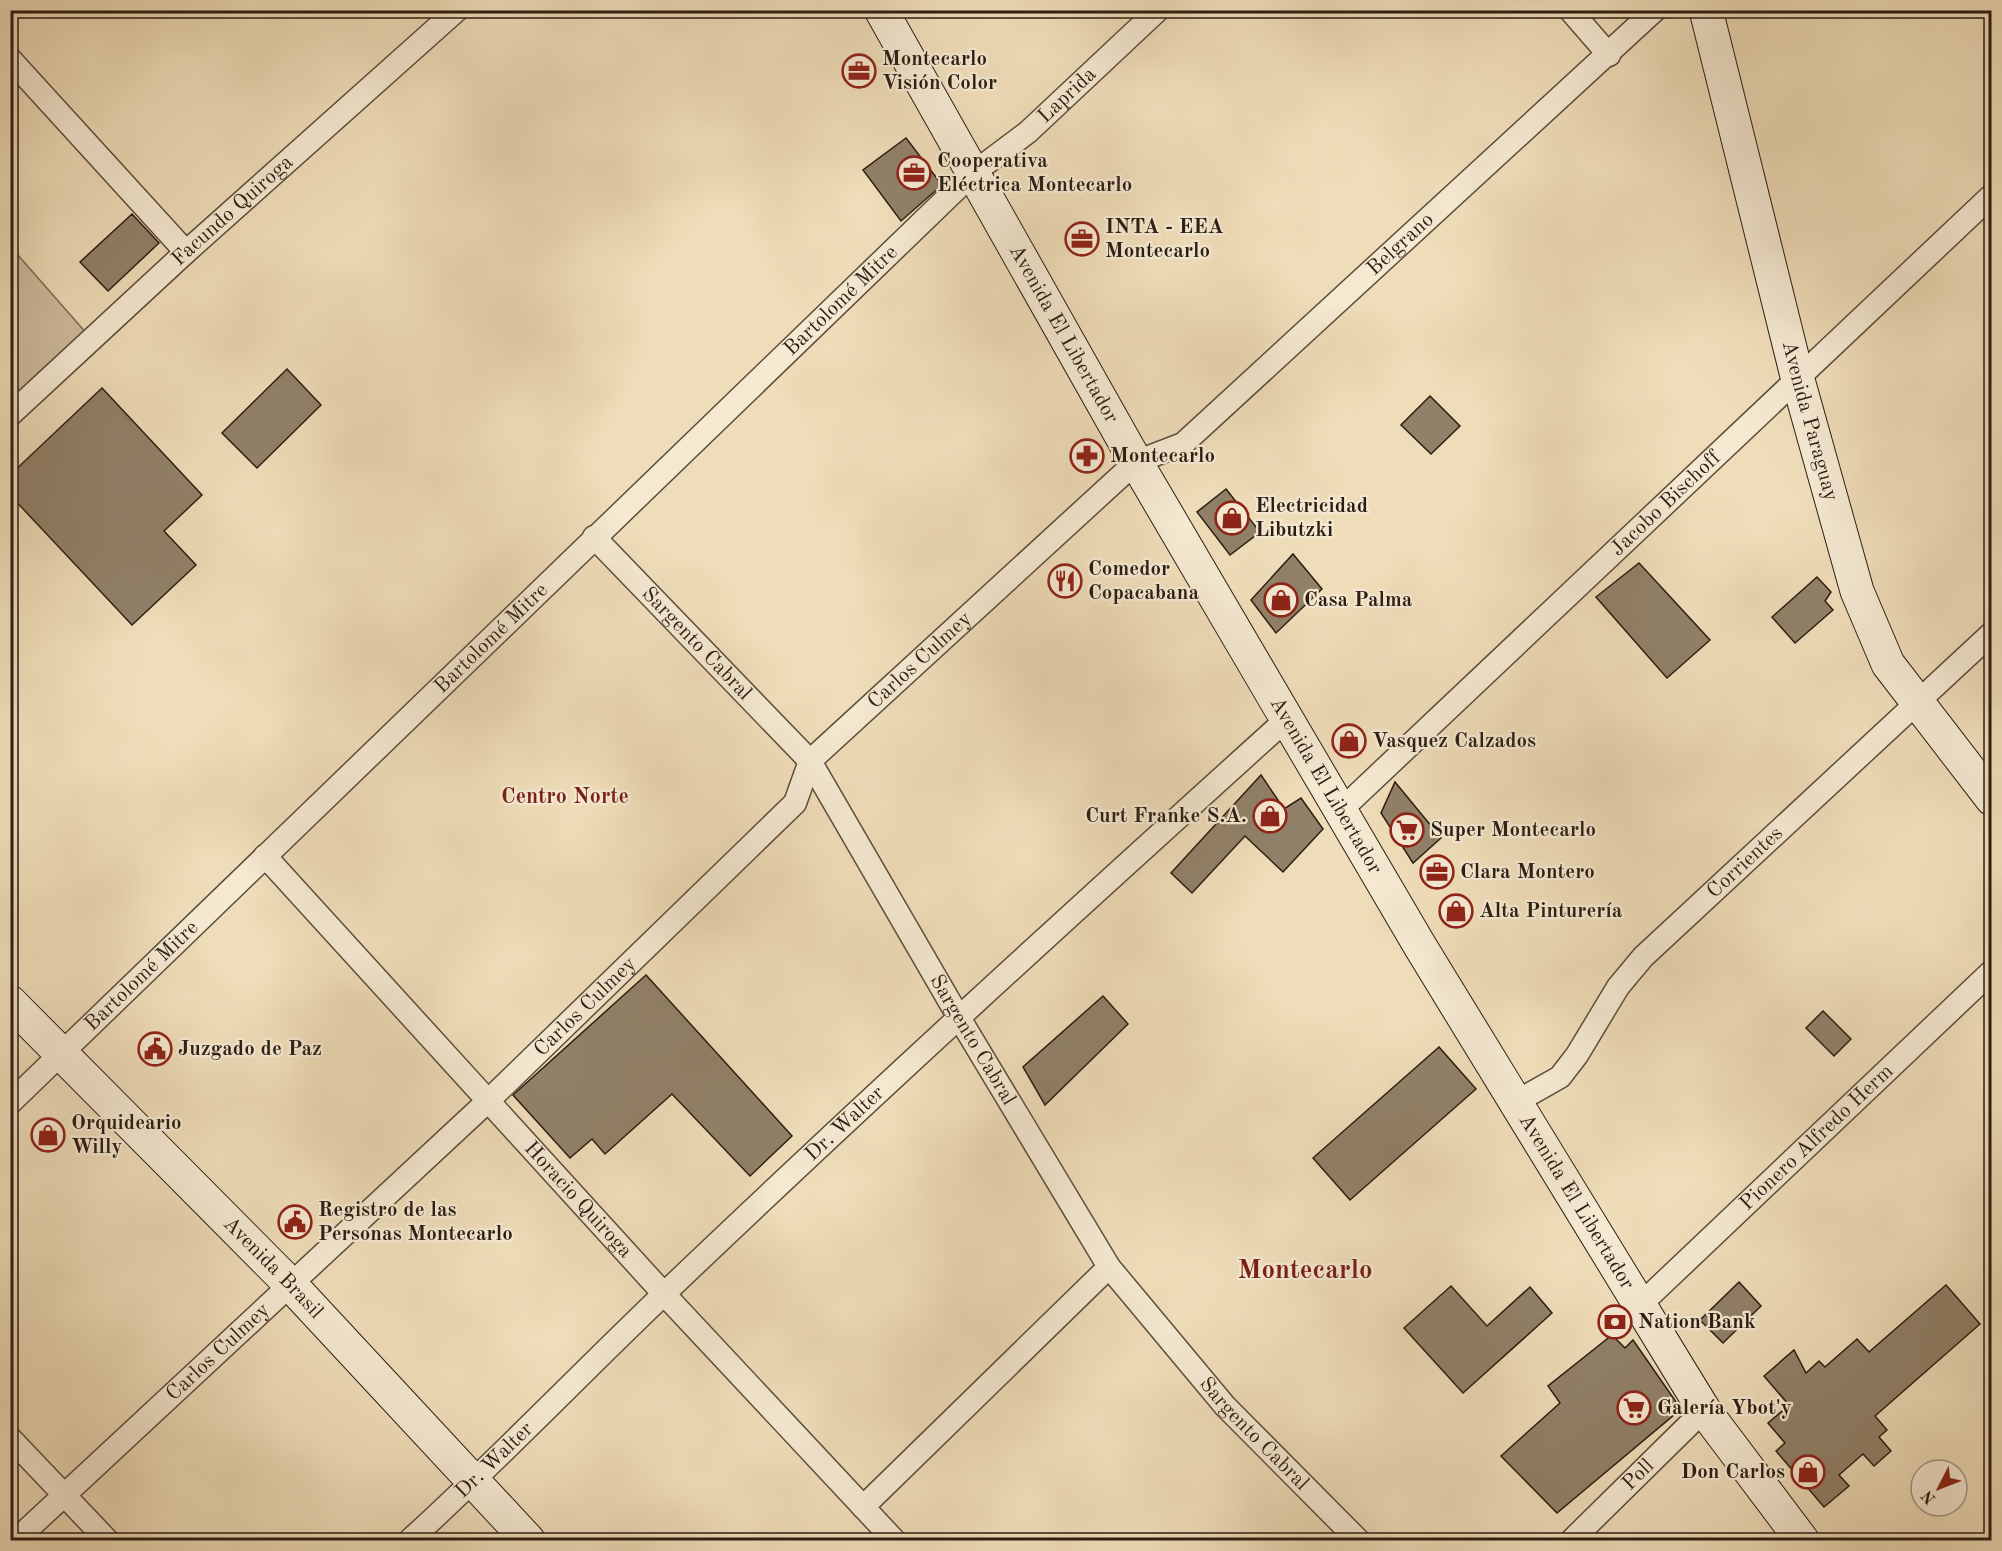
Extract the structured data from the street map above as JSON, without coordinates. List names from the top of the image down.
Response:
{
  "streets": {
    "main road": ["Avenida El Libertador", "Avenida Paraguay", "Avenida Brasil"],
    "street": [
      "Laprida",
      "Facundo Quiroga",
      "Belgrano",
      "Bartolomé Mitre",
      "Jacobo Bischoff",
      "Sargento Cabral",
      "Carlos Culmey",
      "Corrientes",
      "Dr. Walter",
      "Pionero Alfredo Herm",
      "Horacio Quiroga",
      "Poll"
    ]
  },
  "crossings": [
    ["Laprida", "Bartolomé Mitre"],
    ["Laprida", "Avenida El Libertador"],
    ["Belgrano", "Avenida El Libertador"],
    ["Belgrano", "Carlos Culmey"],
    ["Bartolomé Mitre", "Avenida El Libertador"],
    ["Bartolomé Mitre", "Sargento Cabral"],
    ["Bartolomé Mitre", "Horacio Quiroga"],
    ["Bartolomé Mitre", "Avenida Brasil"],
    ["Avenida El Libertador", "Jacobo Bischoff"],
    ["Avenida El Libertador", "Carlos Culmey"],
    ["Avenida El Libertador", "Corrientes"],
    ["Avenida El Libertador", "Dr. Walter"],
    ["Avenida El Libertador", "Pionero Alfredo Herm"],
    ["Avenida El Libertador", "Poll"],
    ["Avenida Paraguay", "Jacobo Bischoff"],
    ["Avenida Paraguay", "Corrientes"],
    ["Sargento Cabral", "Carlos Culmey"],
    ["Sargento Cabral", "Dr. Walter"],
    ["Carlos Culmey", "Horacio Quiroga"],
    ["Carlos Culmey", "Avenida Brasil"],
    ["Dr. Walter", "Horacio Quiroga"],
    ["Dr. Walter", "Avenida Brasil"]
  ],
  "districts": ["Centro Norte", "Montecarlo"],
  "places": {
    "office": [
      "Montecarlo Visión Color",
      "Cooperativa Eléctrica Montecarlo",
      "INTA - EEA Montecarlo",
      "Clara Montero"
    ],
    "pharmacy": ["Montecarlo"],
    "shop": [
      "Electricidad Libutzki",
      "Casa Palma",
      "Vasquez Calzados",
      "Curt Franke S.A.",
      "Alta Pinturería",
      "Orquideario Willy",
      "Don Carlos"
    ],
    "restaurant": ["Comedor Copacabana"],
    "supermarket": ["Super Montecarlo", "Galería Ybot'y"],
    "public building": ["Juzgado de Paz", "Registro de las Personas Montecarlo"],
    "bank": ["Nation Bank"]
  },
  "north": "bottom left"
}
